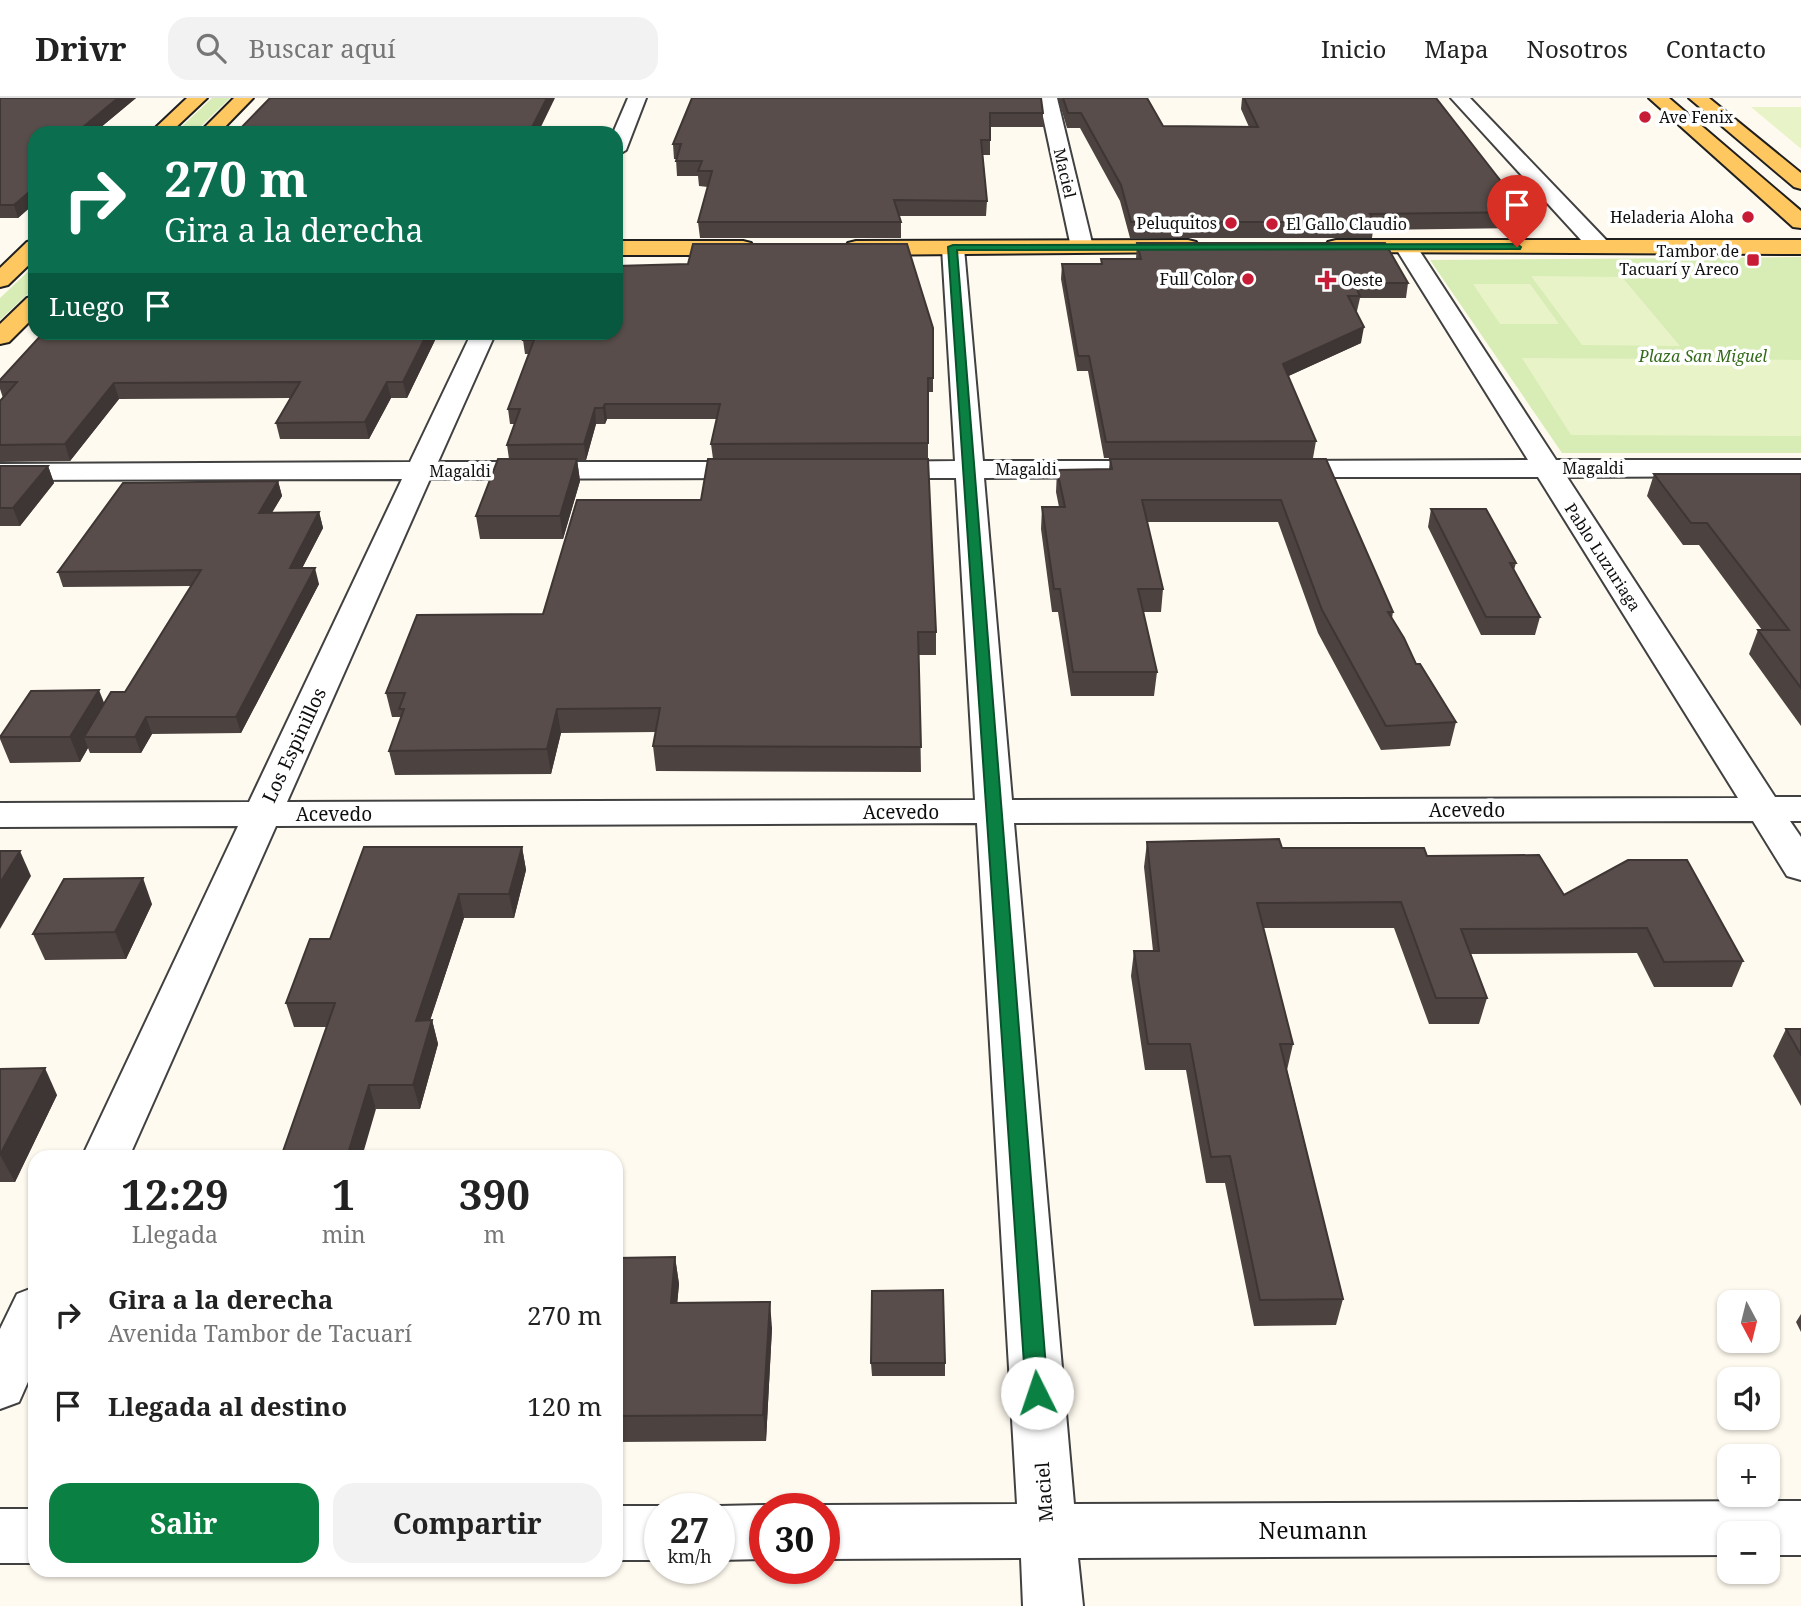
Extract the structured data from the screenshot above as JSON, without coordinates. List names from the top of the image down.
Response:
{
  "streets": {
    "street": [
      "Maciel",
      "Magaldi",
      "Pablo Luzuriaga",
      "Los Espinillos",
      "Acevedo",
      "Neumann"
    ]
  },
  "crossings": [
    ["Maciel", "Magaldi"],
    ["Maciel", "Acevedo"],
    ["Maciel", "Neumann"],
    ["Magaldi", "Pablo Luzuriaga"],
    ["Magaldi", "Los Espinillos"],
    ["Pablo Luzuriaga", "Acevedo"],
    ["Los Espinillos", "Acevedo"]
  ],
  "parks": ["Plaza San Miguel"],
  "places": {
    "other": [
      "Ave Fenix",
      "Heladeria Aloha",
      "Peluquitos",
      "El Gallo Claudio",
      "Full Color"
    ],
    "transit": ["Tambor de Tacuarí y Areco"],
    "health": ["Oeste"]
  },
  "north": "bottom",
  "page": {
    "header": "Drivr",
    "search": "Buscar aquí",
    "nav": [
      "Inicio",
      "Mapa",
      "Nosotros",
      "Contacto"
    ],
    "turn": ["270 m", "Gira a la derecha"],
    "then": "Luego",
    "eta": [
      "12:29",
      "Llegada",
      "1",
      "min",
      "390",
      "m"
    ],
    "list": [
      {
        "name": "Gira a la derecha",
        "note": "Avenida Tambor de Tacuarí",
        "value": "270 m"
      },
      {
        "name": "Llegada al destino",
        "value": "120 m"
      }
    ],
    "map_buttons": ["+", "−"],
    "buttons": ["Salir", "Compartir"],
    "speed": "27 km/h",
    "limit": "30"
  }
}
